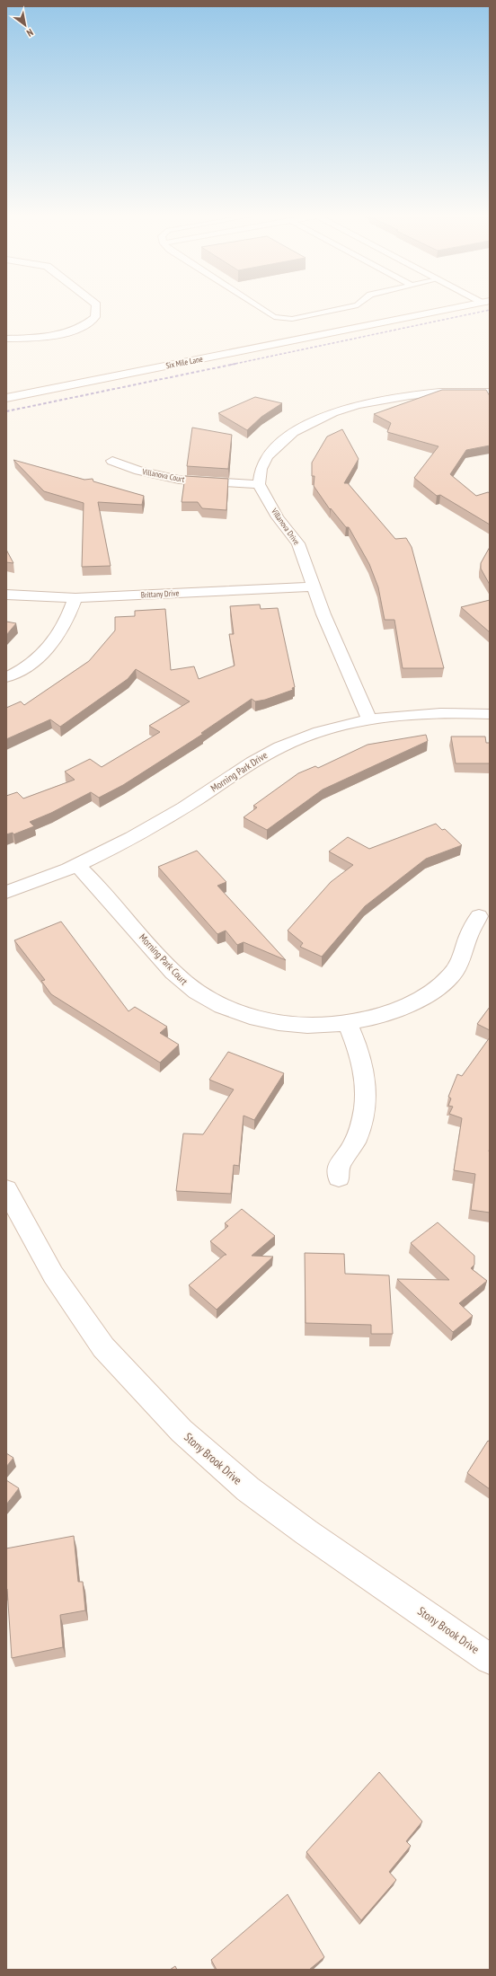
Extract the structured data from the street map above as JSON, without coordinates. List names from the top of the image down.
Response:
{
  "streets": {
    "street": [
      "Six Mile Lane",
      "Villanova Court",
      "Villanova Drive",
      "Brittany Drive",
      "Morning Park Drive",
      "Morning Park Court",
      "Stony Brook Drive"
    ]
  },
  "crossings": [
    ["Villanova Court", "Villanova Drive"],
    ["Villanova Drive", "Brittany Drive"],
    ["Villanova Drive", "Morning Park Drive"],
    ["Morning Park Drive", "Morning Park Court"]
  ],
  "north": "bottom right"
}
